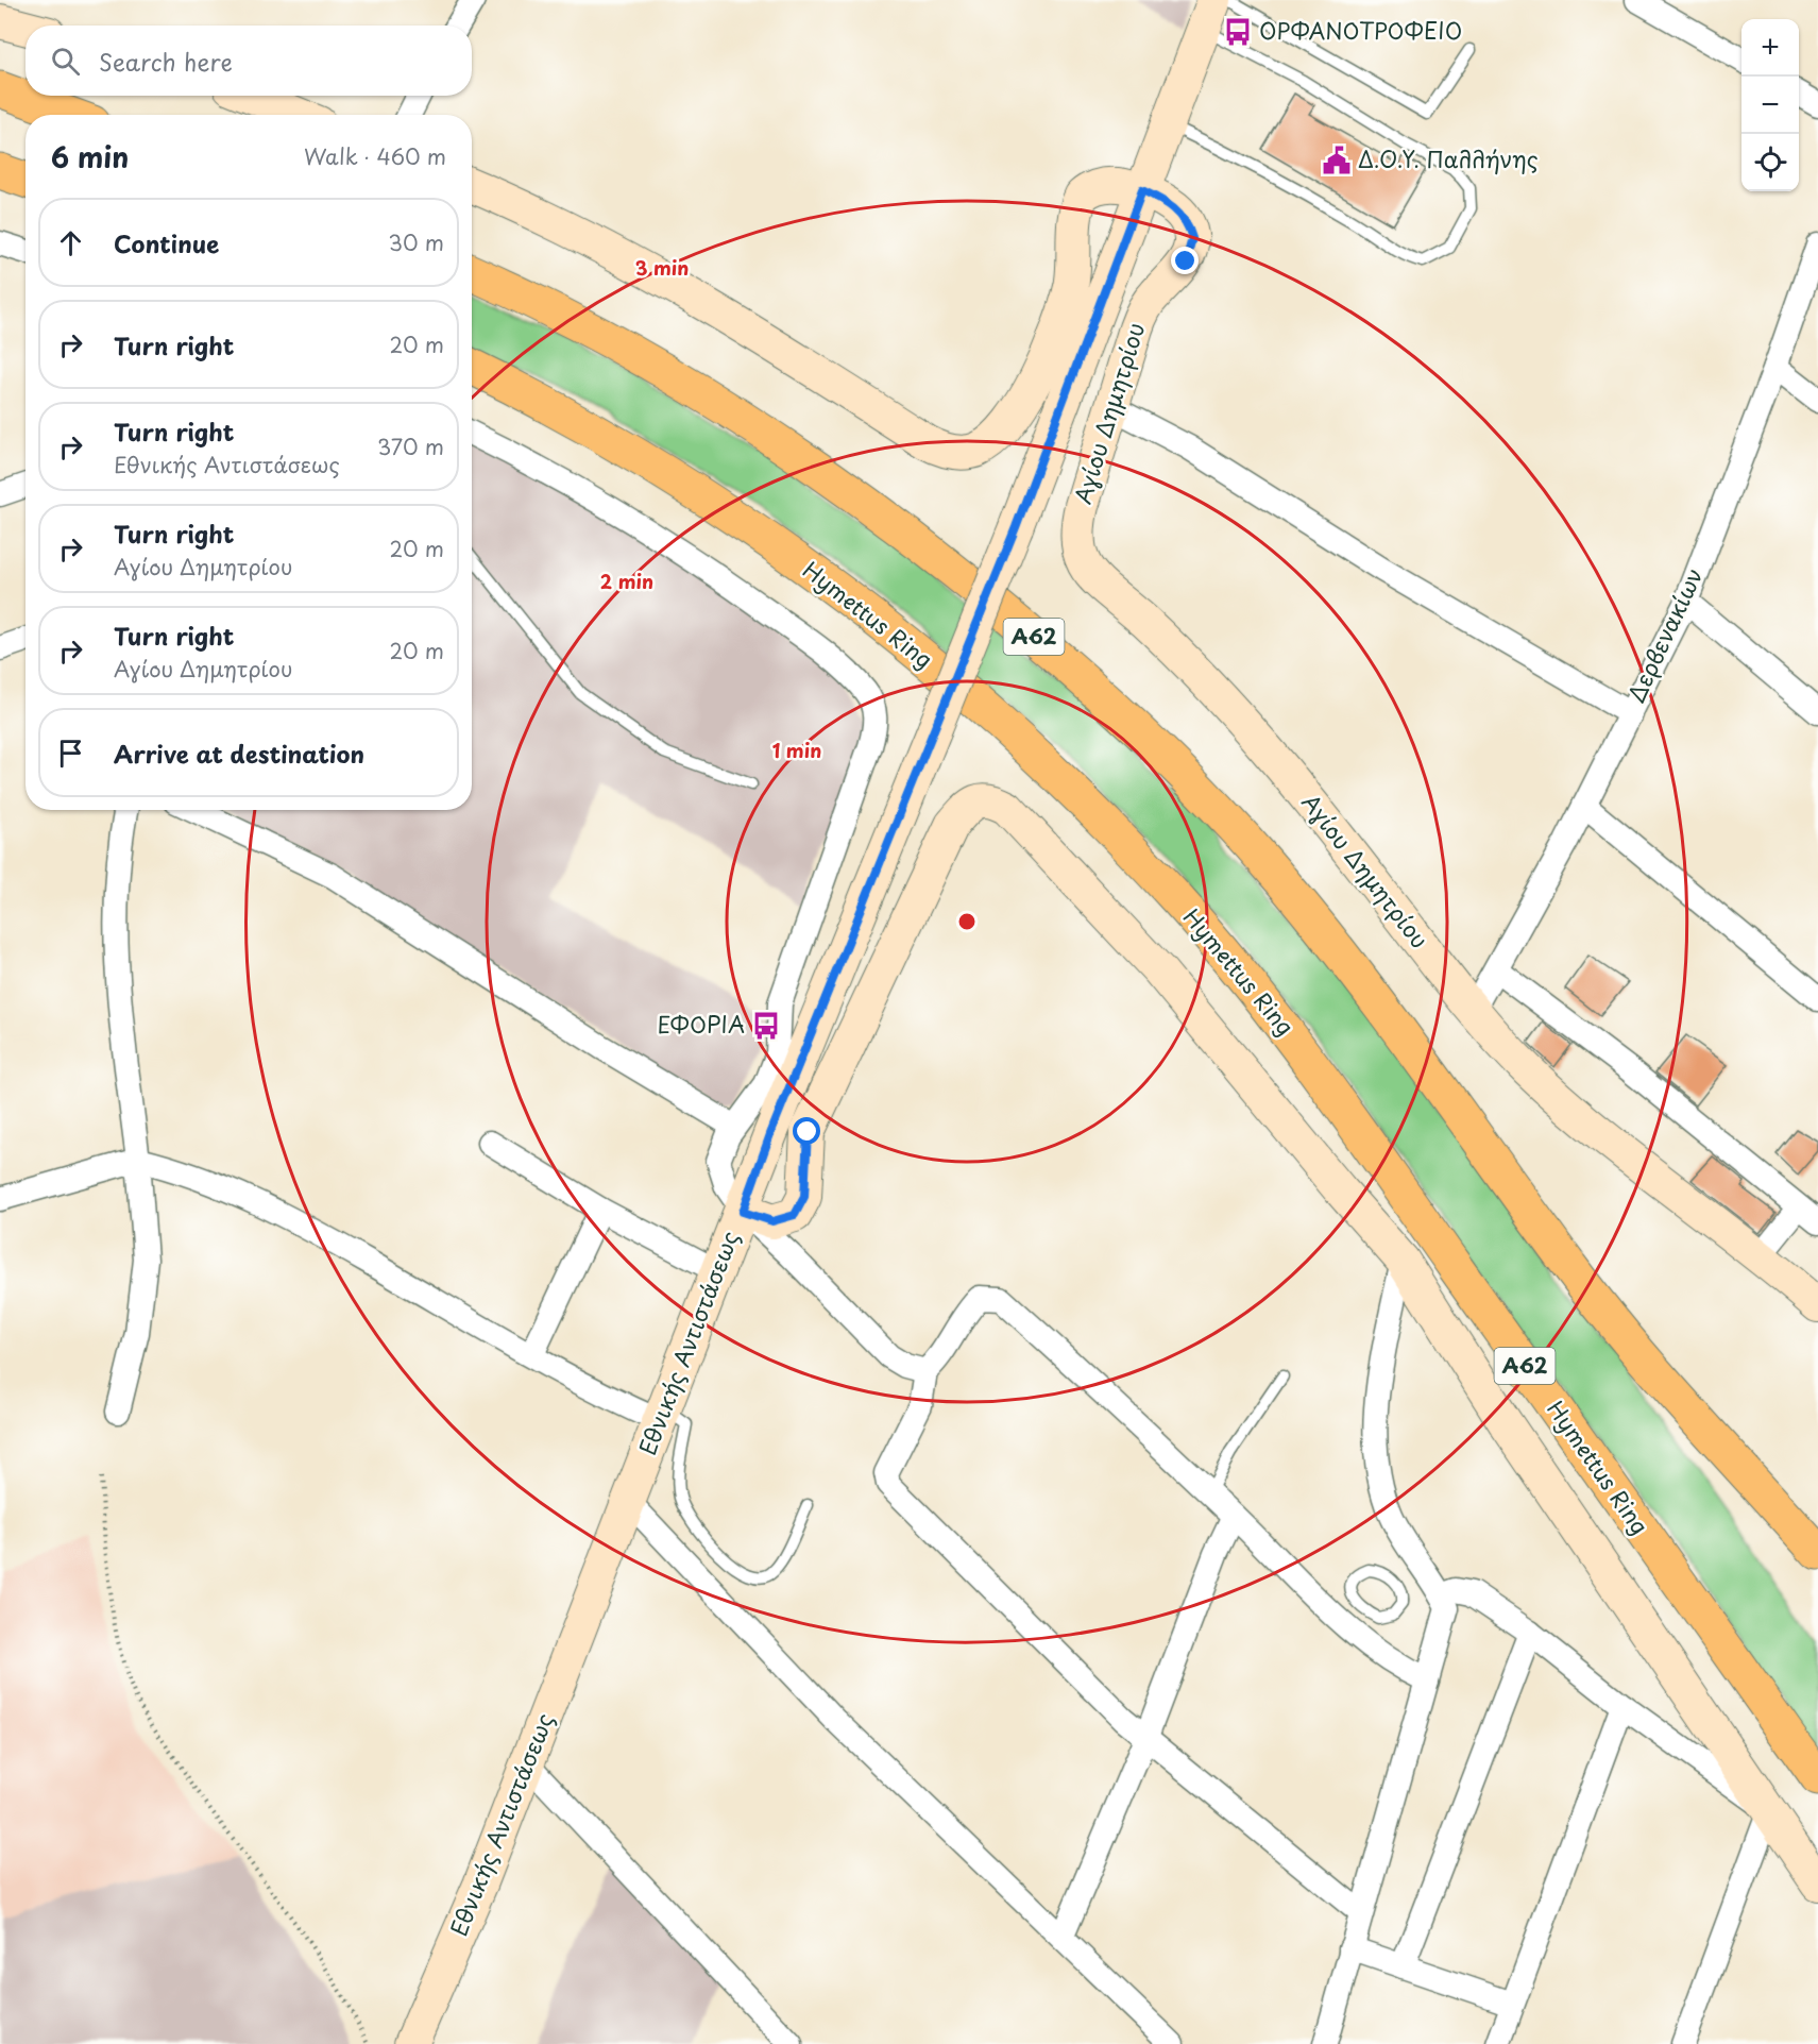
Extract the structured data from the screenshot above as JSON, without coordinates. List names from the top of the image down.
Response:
{
  "streets": {
    "highway": ["Hymettus Ring", "Α62"],
    "street": ["Αγίου Δημητρίου", "Δερβενακίων", "Εθνικής Αντιστάσεως"]
  },
  "crossings": [
    ["Αγίου Δημητρίου", "Δερβενακίων"],
    ["Αγίου Δημητρίου", "Εθνικής Αντιστάσεως"]
  ],
  "places": {
    "bus stop": ["ΟΡΦΑΝΟΤΡΟΦΕΙΟ", "ΕΦΟΡΙΑ"],
    "public building": ["Δ.Ο.Υ. Παλλήνης"]
  },
  "page": {
    "map_buttons": ["+", "−"],
    "search": "Search here",
    "heading": ["6 min", "Walk · 460 m"],
    "list": [
      ["Continue", "30 m"],
      ["Turn right", "20 m"],
      ["Turn right", "Εθνικής Αντιστάσεως", "370 m"],
      ["Turn right", "Αγίου Δημητρίου", "20 m"],
      ["Turn right", "Αγίου Δημητρίου", "20 m"],
      "Arrive at destination"
    ]
  },
  "rings": ["3 min", "2 min", "1 min"]
}
